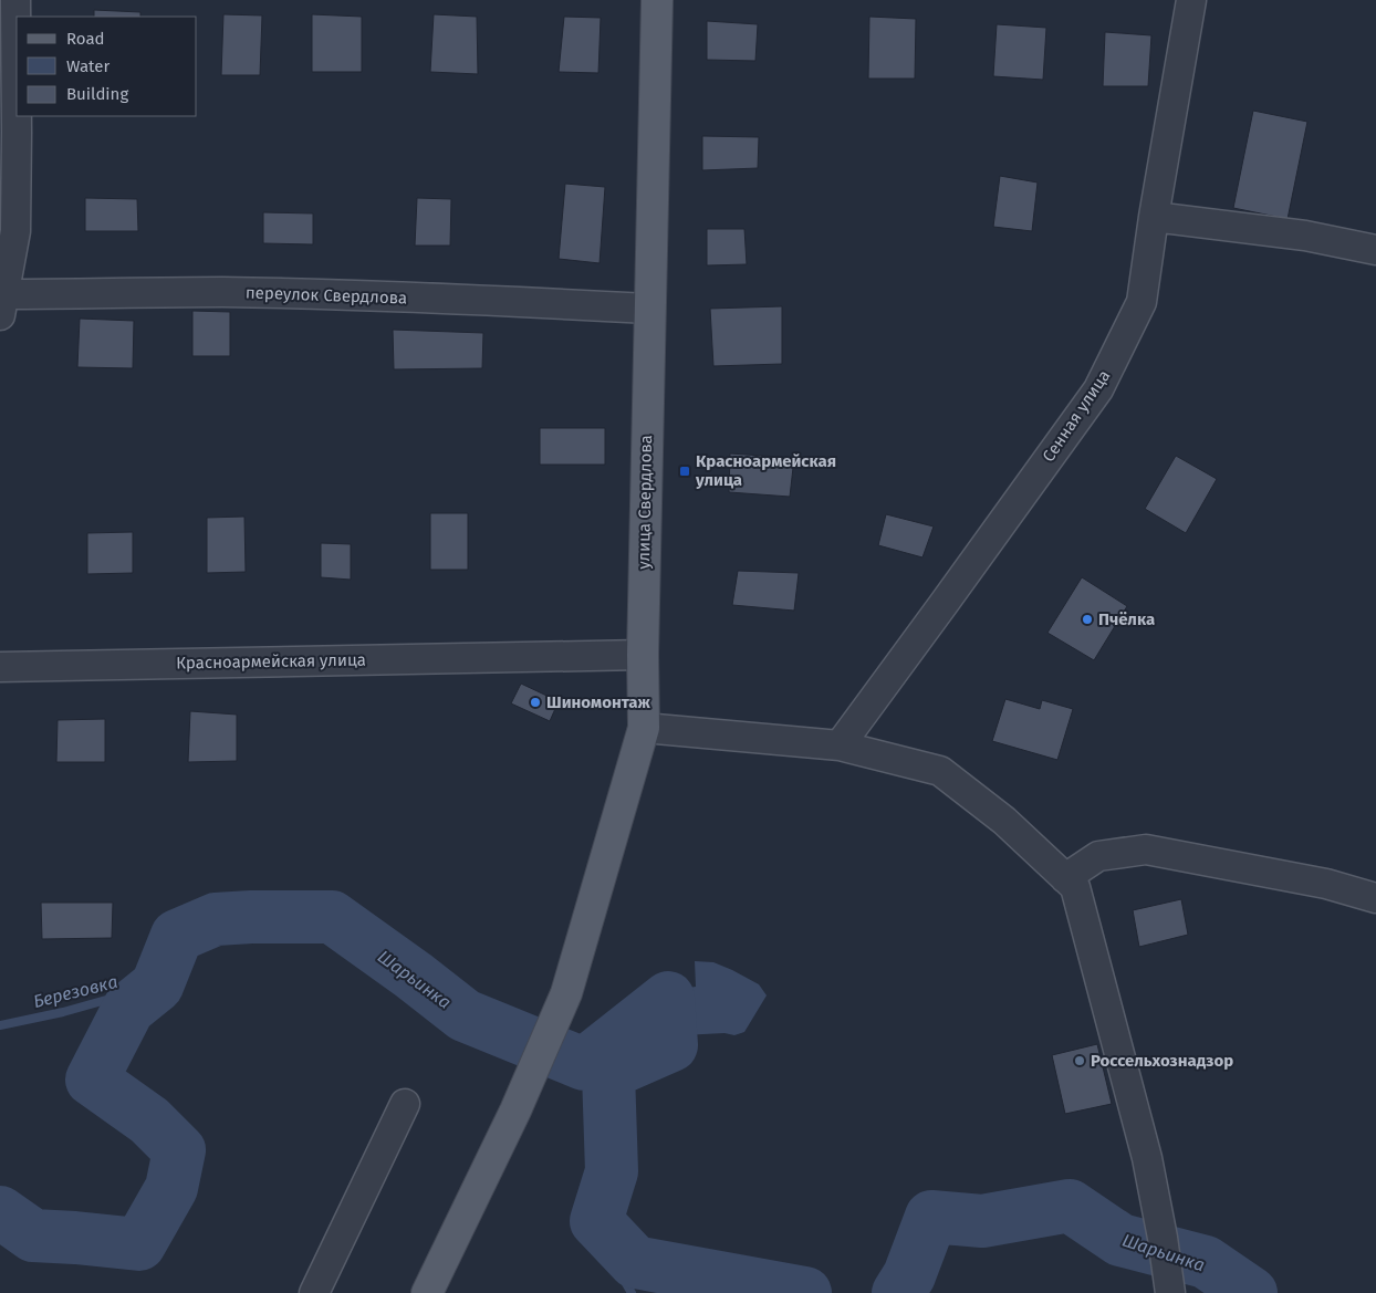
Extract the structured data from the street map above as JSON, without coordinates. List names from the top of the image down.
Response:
{
  "streets": {
    "main road": ["улица Свердлова"],
    "street": ["переулок Свердлова", "Сенная улица", "Красноармейская улица"]
  },
  "crossings": [
    ["переулок Свердлова", "улица Свердлова"],
    ["улица Свердлова", "Красноармейская улица"]
  ],
  "water": ["Шарьинка", "Березовка"],
  "places": {
    "transit": ["Красноармейская улица"],
    "other": ["Пчёлка", "Шиномонтаж", "Россельхознадзор"]
  },
  "legend": ["Road", "Water", "Building"]
}
